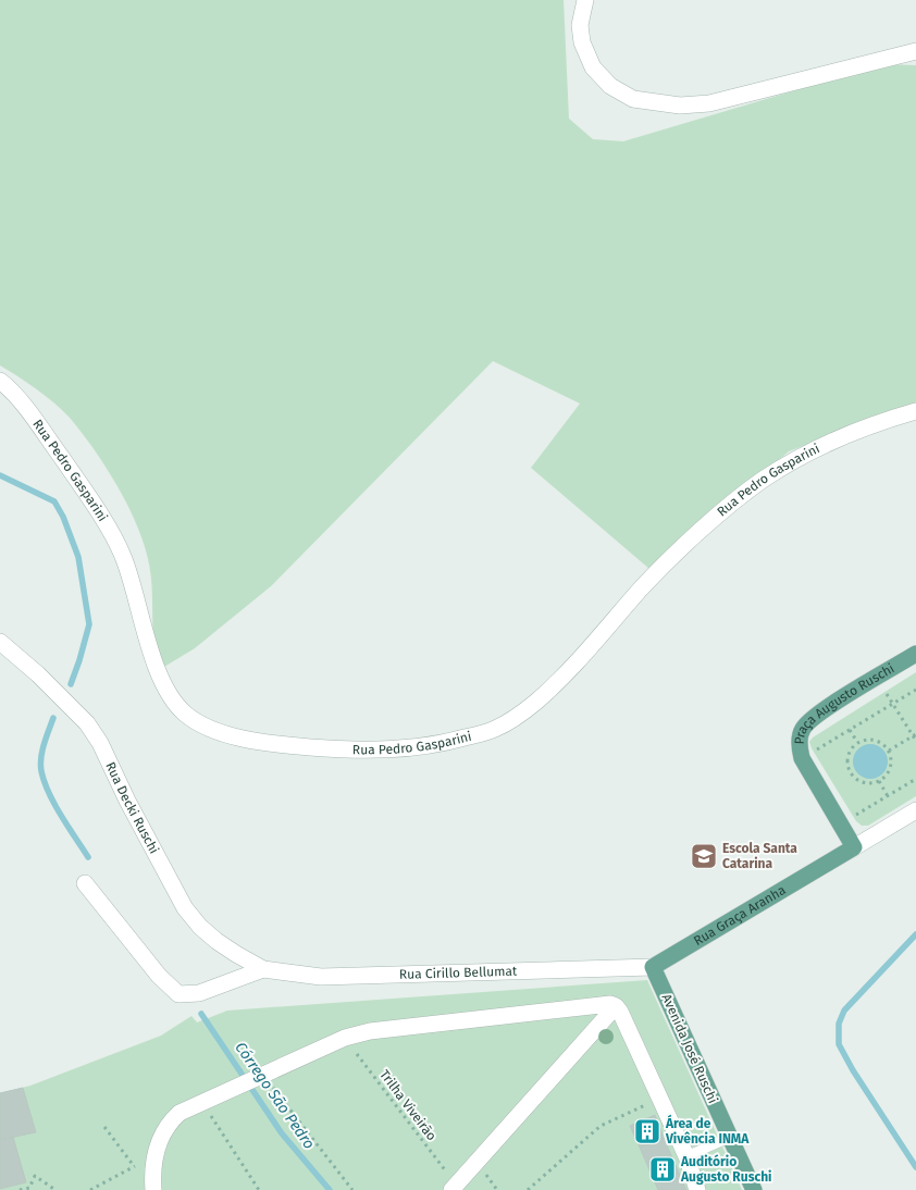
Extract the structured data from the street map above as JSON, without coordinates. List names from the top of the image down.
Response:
{
  "streets": {
    "main road": ["Praça Augusto Ruschi", "Rua Graça Aranha", "Avenida José Ruschi"],
    "street": ["Rua Pedro Gasparini", "Rua Decki Ruschi", "Rua Cirillo Bellumat"],
    "path": ["Trilha Viveirão"]
  },
  "crossings": [
    ["Praça Augusto Ruschi", "Rua Graça Aranha"],
    ["Rua Decki Ruschi", "Rua Cirillo Bellumat"],
    ["Rua Graça Aranha", "Rua Cirillo Bellumat"],
    ["Rua Graça Aranha", "Avenida José Ruschi"],
    ["Rua Cirillo Bellumat", "Avenida José Ruschi"]
  ],
  "water": ["Córrego São Pedro"],
  "places": {
    "school or university": ["Escola Santa Catarina"],
    "building": ["Área de Vivência INMA", "Auditório Augusto Ruschi"]
  }
}
